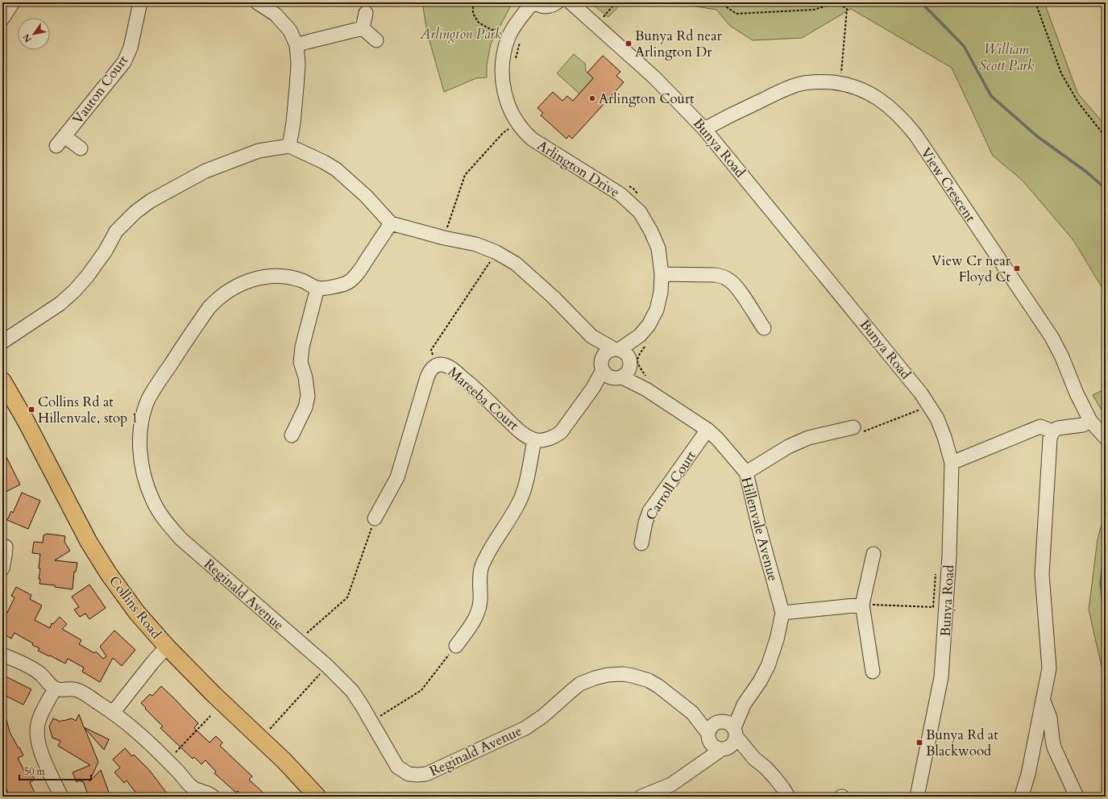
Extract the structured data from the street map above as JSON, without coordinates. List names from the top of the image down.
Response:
{
  "streets": {
    "main road": ["Collins Road"],
    "street": [
      "Vauton Court",
      "Bunya Road",
      "Arlington Drive",
      "View Crescent",
      "Mareeba Court",
      "Carroll Court",
      "Hillenvale Avenue",
      "Reginald Avenue"
    ]
  },
  "crossings": [
    ["Bunya Road", "View Crescent"],
    ["Arlington Drive", "Hillenvale Avenue"],
    ["Carroll Court", "Hillenvale Avenue"],
    ["Hillenvale Avenue", "Reginald Avenue"]
  ],
  "parks": ["Arlington Park", "William Scott Park"],
  "places": {
    "transit": [
      "Bunya Rd near Arlington Dr",
      "View Cr near Floyd Ct",
      "Collins Rd at Hillenvale, stop 1",
      "Bunya Rd at Blackwood"
    ],
    "other": ["Arlington Court"]
  },
  "scale_bar": "50 m",
  "north": "bottom left"
}
